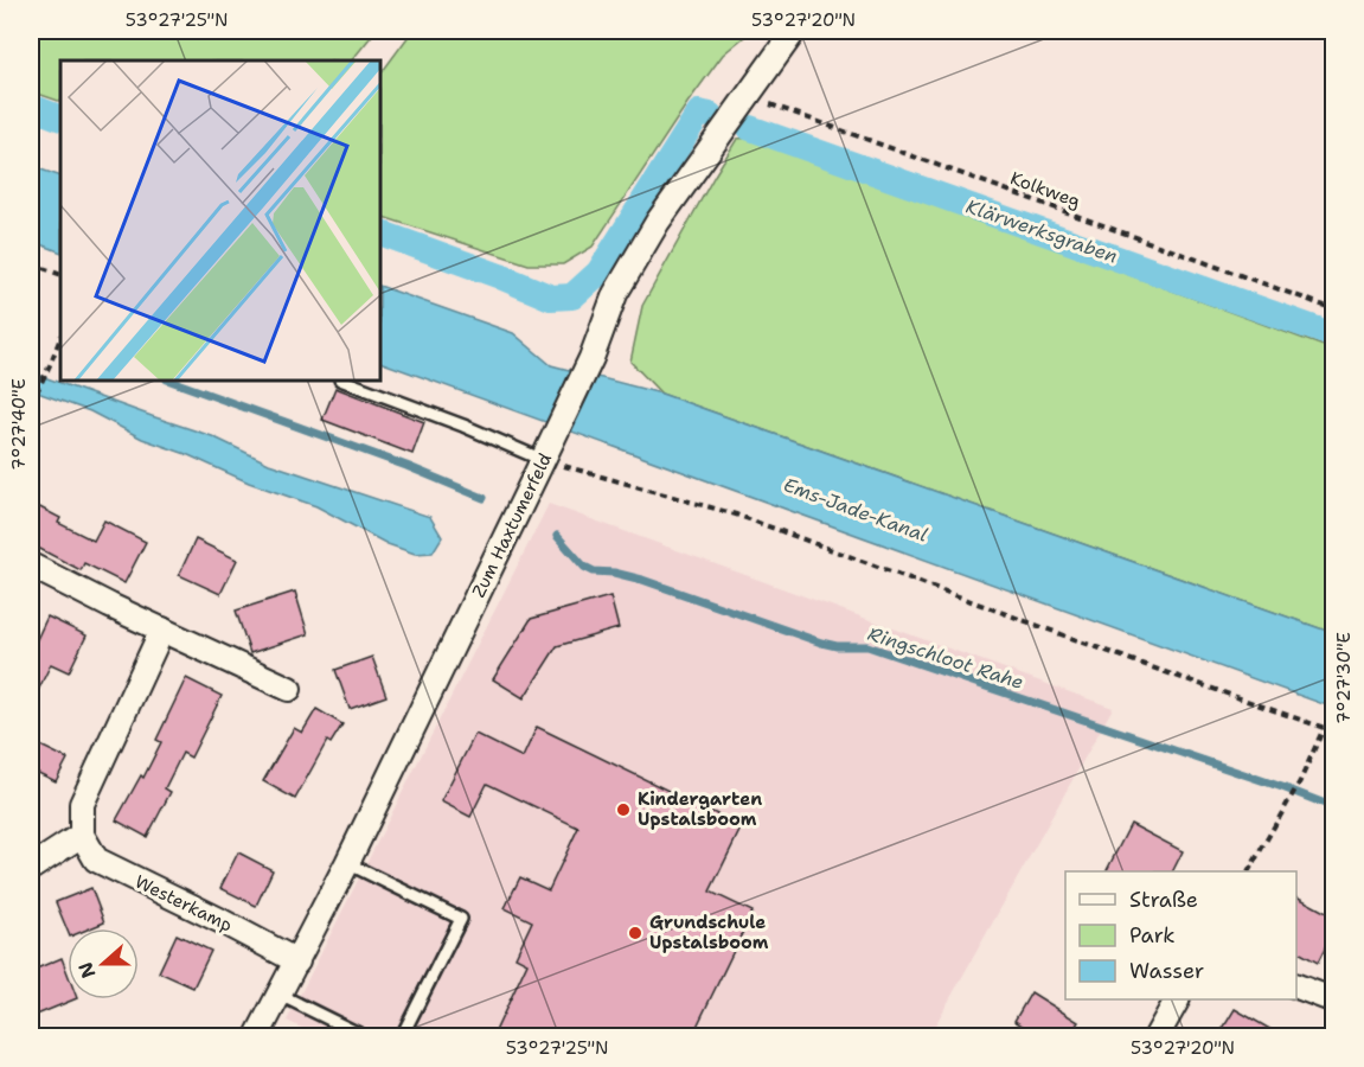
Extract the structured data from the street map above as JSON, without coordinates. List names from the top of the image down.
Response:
{
  "streets": {
    "street": ["Zum Haxtumerfeld", "Westerkamp"],
    "path": ["Kolkweg"]
  },
  "crossings": [
    ["Kolkweg", "Zum Haxtumerfeld"],
    ["Zum Haxtumerfeld", "Westerkamp"]
  ],
  "water": ["Klärwerksgraben", "Ems-Jade-Kanal", "Ringschloot Rahe"],
  "places": ["Kindergarten Upstalsboom", "Grundschule Upstalsboom"],
  "legend": ["Straße", "Park", "Wasser"],
  "north": "left",
  "coordinates": [
    "53°27'25\"N",
    "53°27'20\"N",
    "7°27'40\"E",
    "7°27'30\"E"
  ]
}
